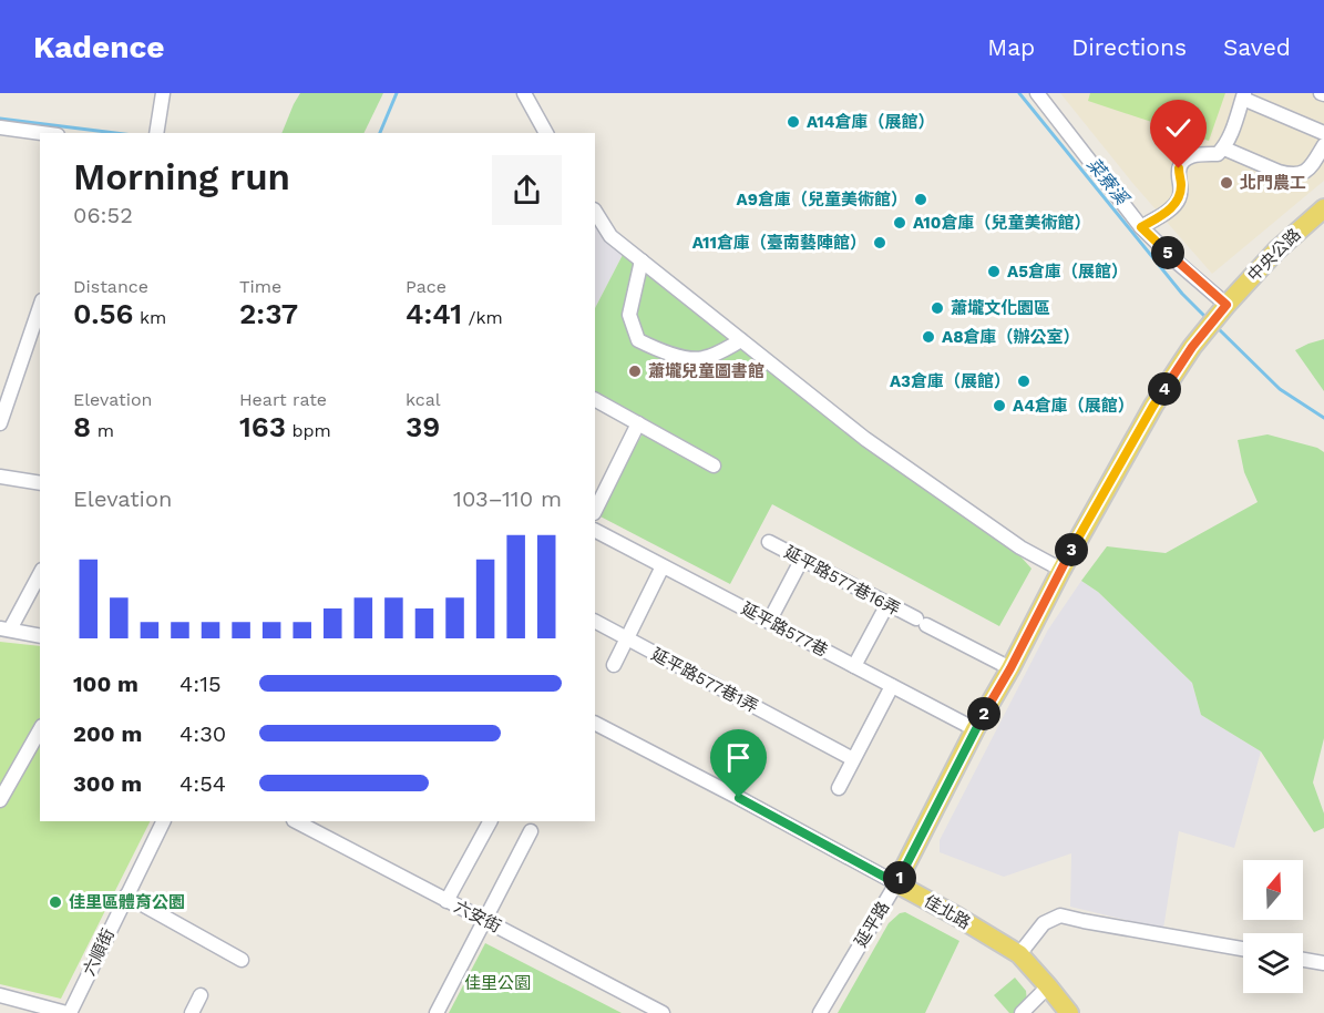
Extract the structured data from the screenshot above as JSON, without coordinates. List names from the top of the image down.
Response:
{
  "streets": {
    "main road": ["中央公路", "佳北路", "延平路"],
    "street": [
      "延平路577巷16弄",
      "延平路577巷",
      "延平路577巷1弄",
      "六安街",
      "六順街"
    ]
  },
  "crossings": [
    ["中央公路", "延平路"],
    ["延平路577巷16弄", "延平路"],
    ["延平路577巷", "延平路"],
    ["佳北路", "延平路"]
  ],
  "water": ["菜寮溪"],
  "parks": ["佳里公園"],
  "places": [
    "A14倉庫（展館）",
    "北門農工",
    "A9倉庫（兒童美術館）",
    "A10倉庫（兒童美術館）",
    "A11倉庫（臺南藝陣館）",
    "A5倉庫（展館）",
    "蕭壠文化園區",
    "A8倉庫（辦公室）",
    "蕭壠兒童圖書館",
    "A3倉庫（展館）",
    "A4倉庫（展館）",
    "佳里區體育公園"
  ],
  "north": "top",
  "page": {
    "header": "Kadence",
    "nav": ["Map", "Directions", "Saved"],
    "heading": ["Morning run", "06:52"],
    "pins": [
      "5",
      "4",
      "3",
      "2",
      "1"
    ],
    "stats": [
      ["Distance", "0.56 km"],
      ["Time", "2:37"],
      ["Pace", "4:41 /km"],
      ["Elevation", "8 m"],
      ["Heart rate", "163 bpm"],
      ["kcal", "39"]
    ],
    "chart": ["Elevation", "103–110 m"],
    "list": [
      {
        "name": "100 m",
        "note": "4:15"
      },
      {
        "name": "200 m",
        "note": "4:30"
      },
      {
        "name": "300 m",
        "note": "4:54"
      }
    ]
  }
}
